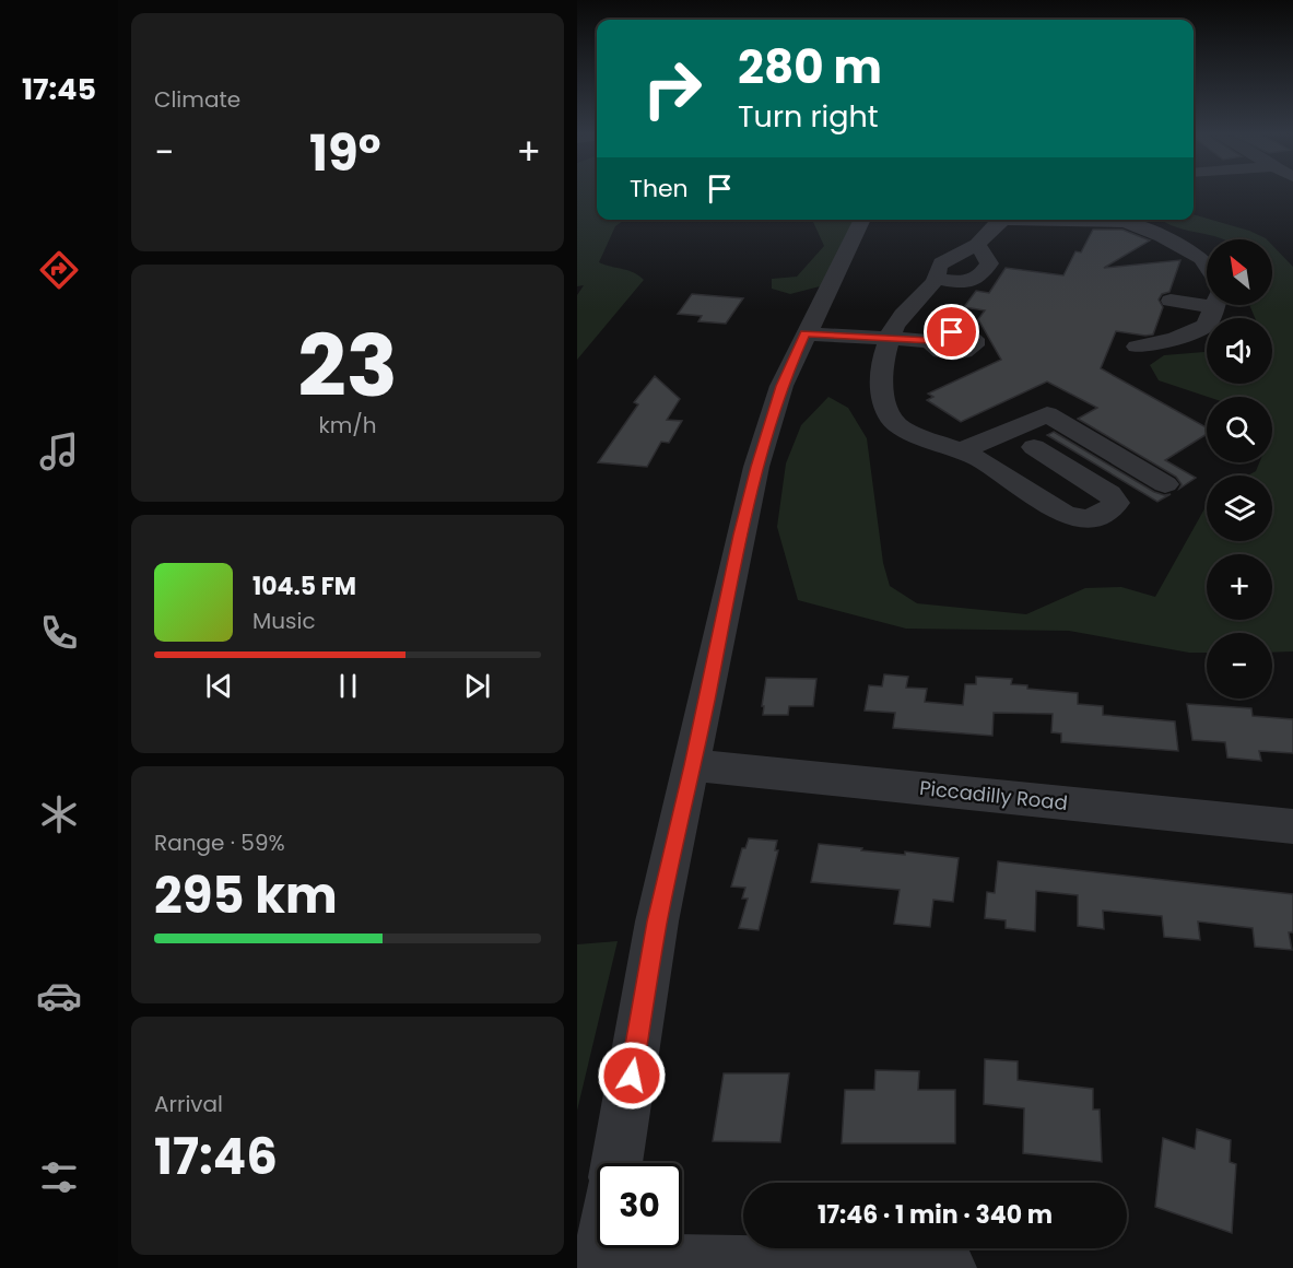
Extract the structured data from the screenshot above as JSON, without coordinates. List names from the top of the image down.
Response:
{
  "streets": {
    "street": ["Piccadilly Road"]
  },
  "north": "top left",
  "page": {
    "tabs": "17:45",
    "tile": [
      "Climate",
      ["23", "km/h"],
      ["Range · 59%", "295 km"],
      ["Arrival", "17:46"]
    ],
    "turn": ["280 m", "Turn right"],
    "heat": ["−", "19°", "+"],
    "then": "Then",
    "map_buttons": ["+", "−"],
    "song": ["104.5 FM", "Music"],
    "limit": "30",
    "trip": "17:46 · 1 min · 340 m"
  }
}
